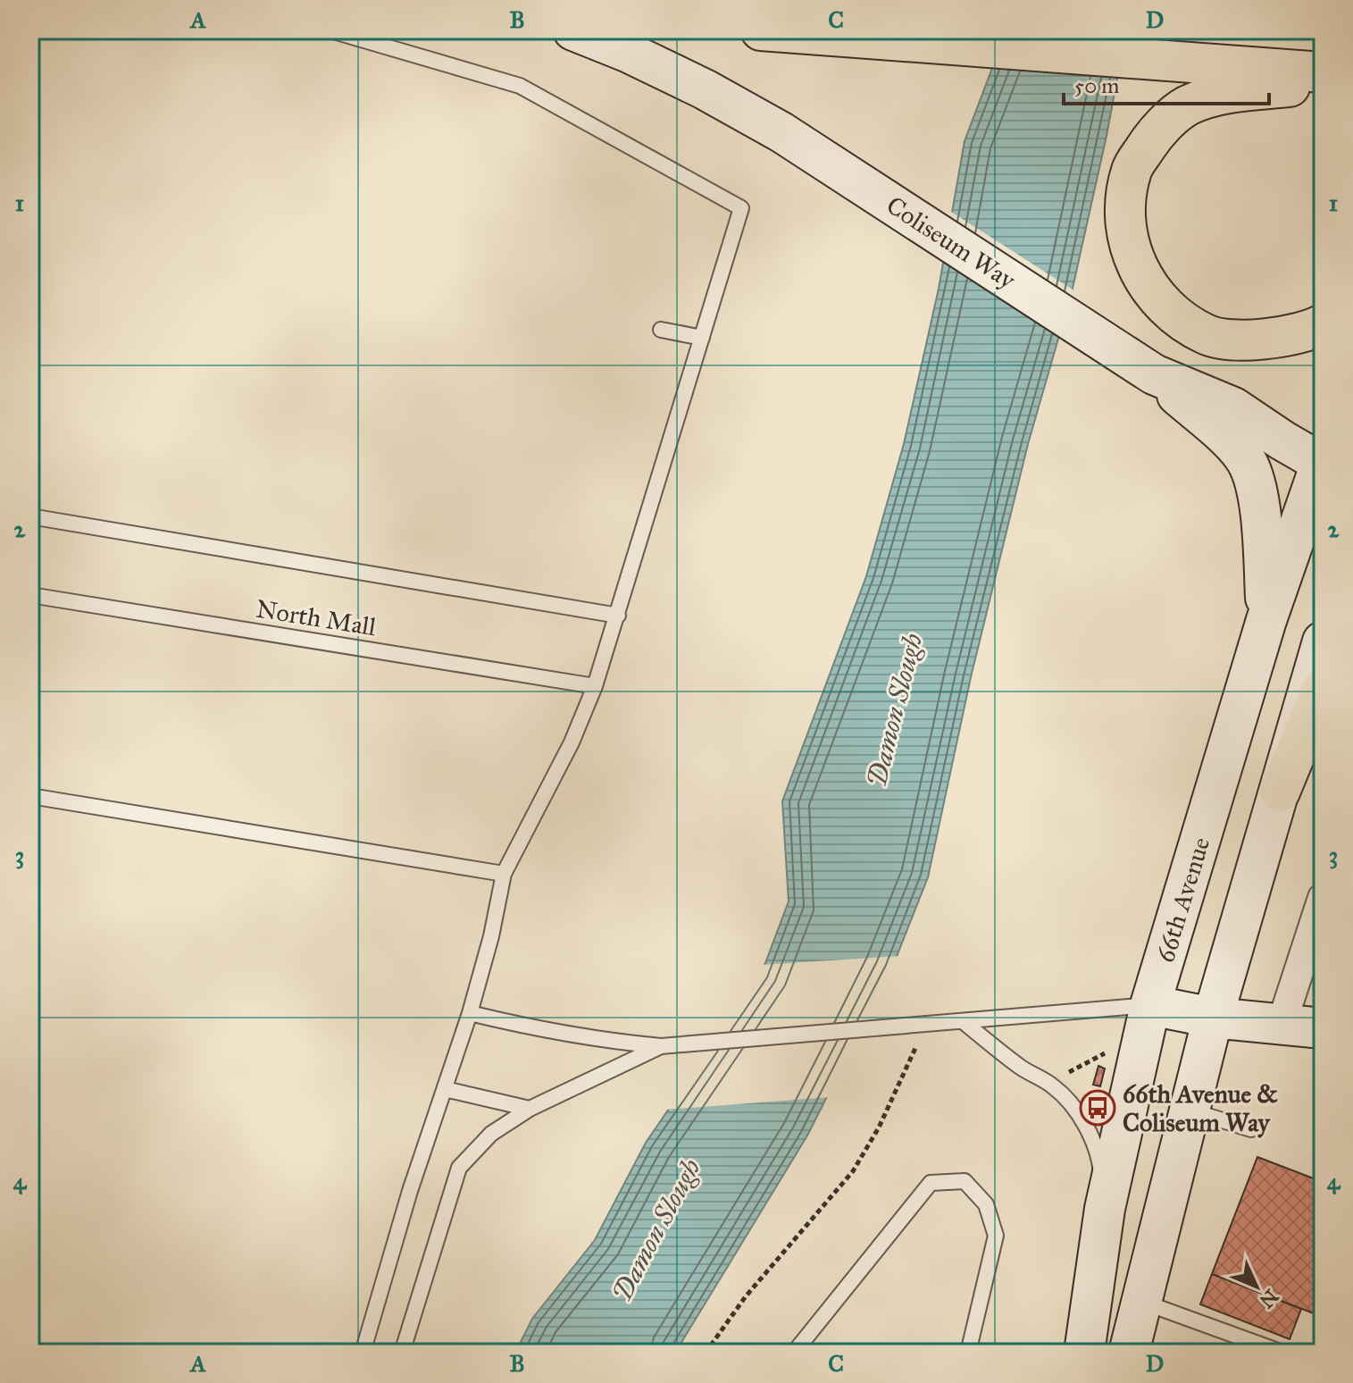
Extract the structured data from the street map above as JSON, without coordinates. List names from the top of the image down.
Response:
{
  "streets": {
    "street": ["Coliseum Way", "66th Avenue"],
    "lane": ["North Mall"]
  },
  "crossings": [
    ["Coliseum Way", "66th Avenue"]
  ],
  "water": ["Damon Slough"],
  "places": {
    "bus stop": ["66th Avenue & Coliseum Way"]
  },
  "scale_bar": "50 m",
  "north": "bottom right",
  "grid": {
    "columns": [
      "A",
      "B",
      "C",
      "D"
    ],
    "rows": [
      "1",
      "2",
      "3",
      "4"
    ]
  }
}
